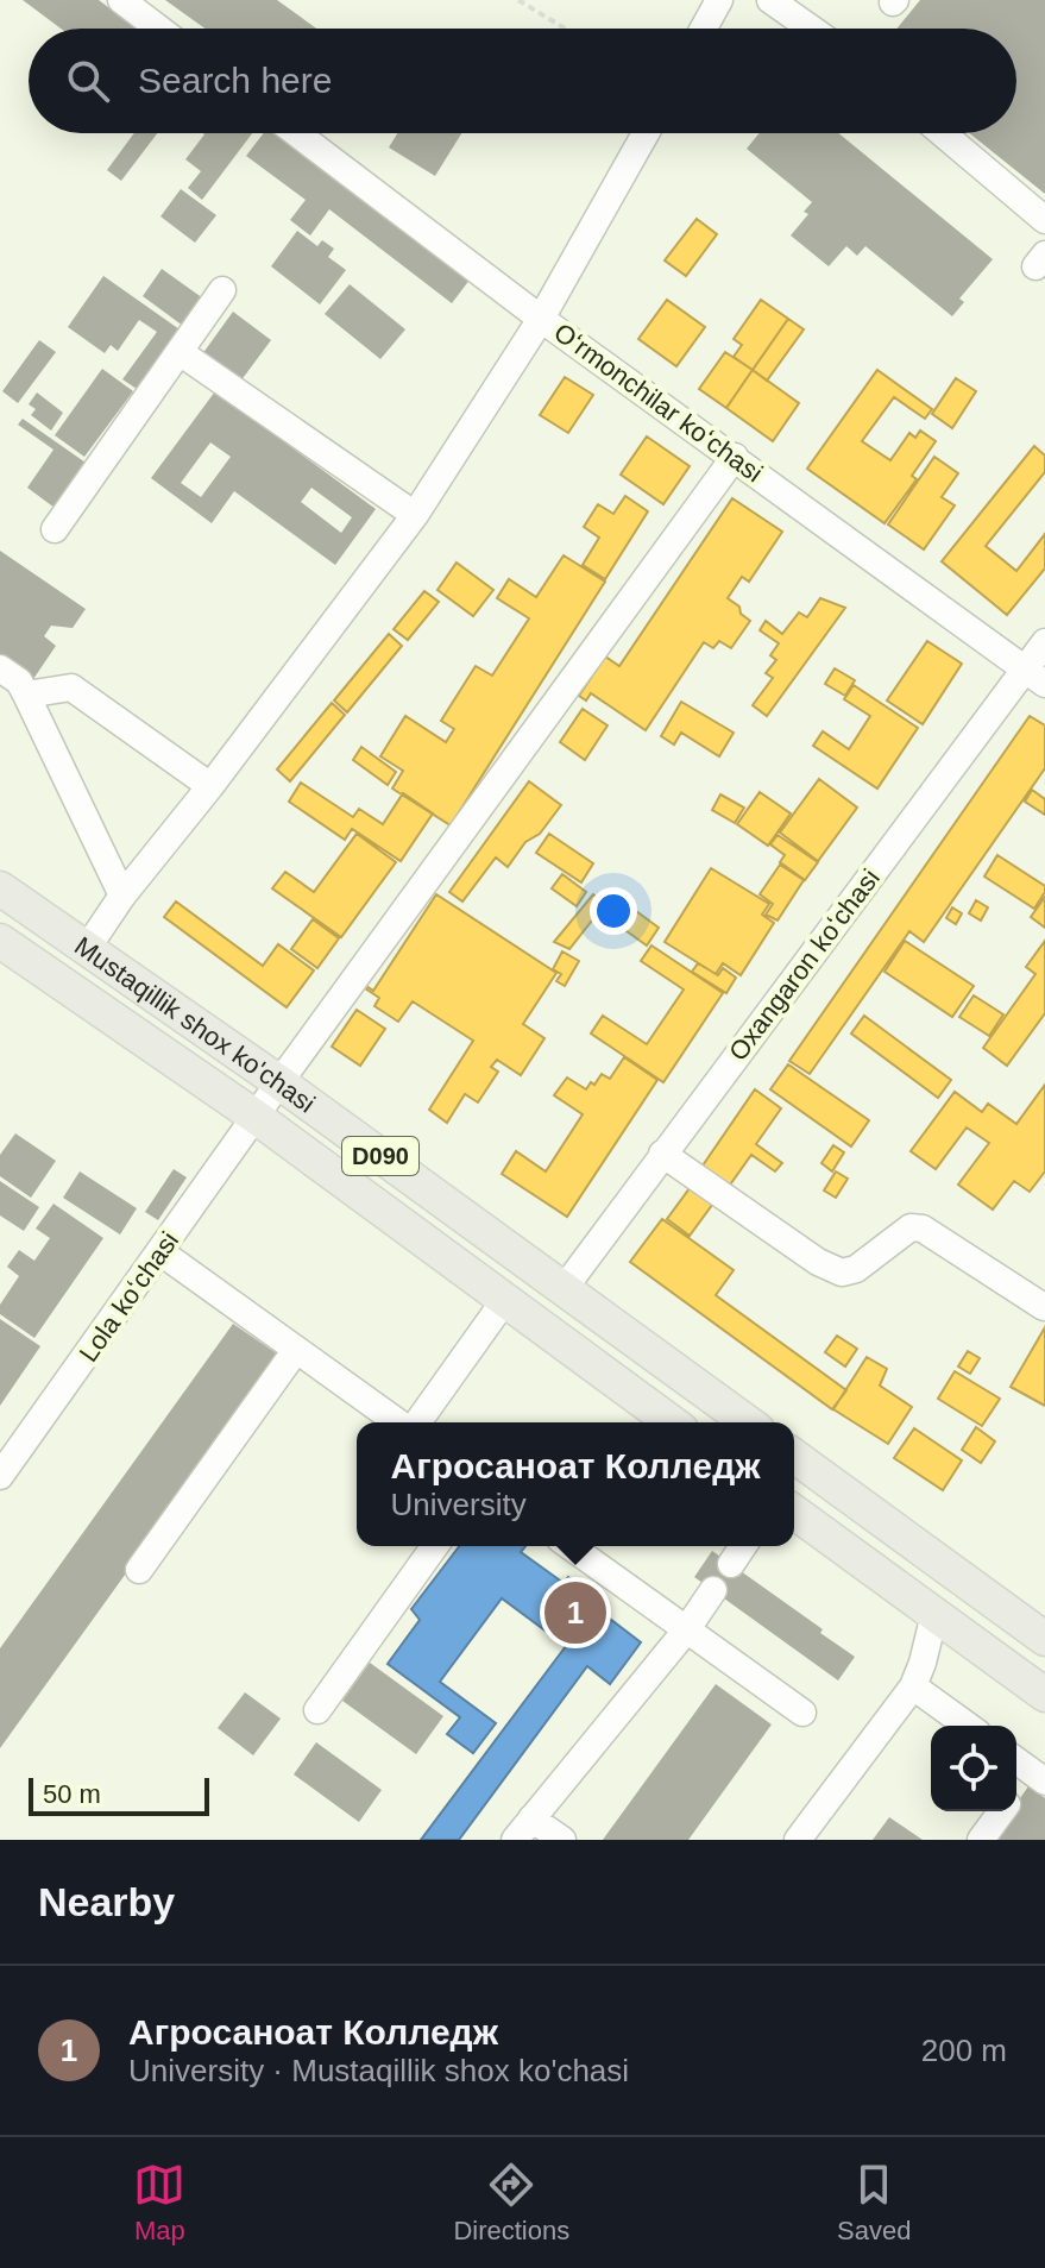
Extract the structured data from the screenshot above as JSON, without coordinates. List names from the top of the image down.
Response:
{
  "streets": {
    "main road": ["Mustaqillik shox ko'chasi", "D090"],
    "street": ["Oʻrmonchilar koʻchasi", "Oxangaron koʻchasi", "Lola koʻchasi"]
  },
  "crossings": [
    ["Oʻrmonchilar koʻchasi", "Oxangaron koʻchasi"],
    ["Oʻrmonchilar koʻchasi", "Lola koʻchasi"],
    ["Oxangaron koʻchasi", "Mustaqillik shox ko'chasi"],
    ["Mustaqillik shox ko'chasi", "Lola koʻchasi"]
  ],
  "scale_bar": "50 m",
  "page": {
    "search": "Search here",
    "popup": ["Агросаноат Колледж", "University"],
    "pins": "1",
    "scale": "50 m",
    "heading": "Nearby",
    "list": [
      {
        "mark": "1",
        "name": "Агросаноат Колледж",
        "note": "University · Mustaqillik shox ko'chasi",
        "value": "200 m"
      }
    ],
    "nav": ["Map", "Directions", "Saved"]
  }
}
